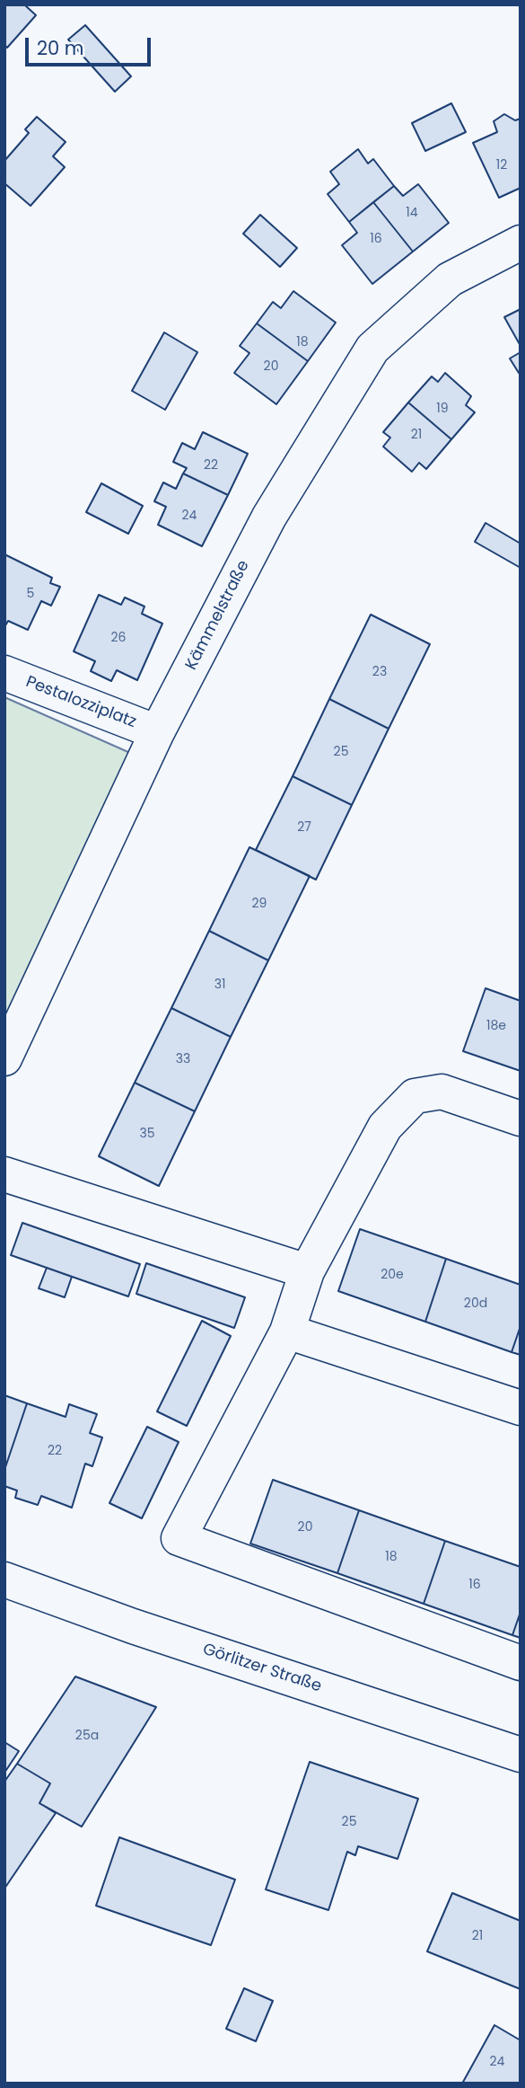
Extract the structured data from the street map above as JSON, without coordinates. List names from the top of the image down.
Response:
{
  "streets": {
    "street": ["Kämmelstraße", "Pestalozziplatz", "Görlitzer Straße"]
  },
  "crossings": [
    ["Kämmelstraße", "Pestalozziplatz"]
  ],
  "house_numbers": [
    "12",
    "14",
    "16",
    "18",
    "20",
    "19",
    "21",
    "22",
    "24",
    "5",
    "26",
    "23",
    "25",
    "27",
    "29",
    "31",
    "18e",
    "33",
    "35",
    "20e",
    "20d",
    "22",
    "20",
    "18",
    "16",
    "25a",
    "25",
    "21",
    "24"
  ],
  "scale_bar": "20 m"
}
